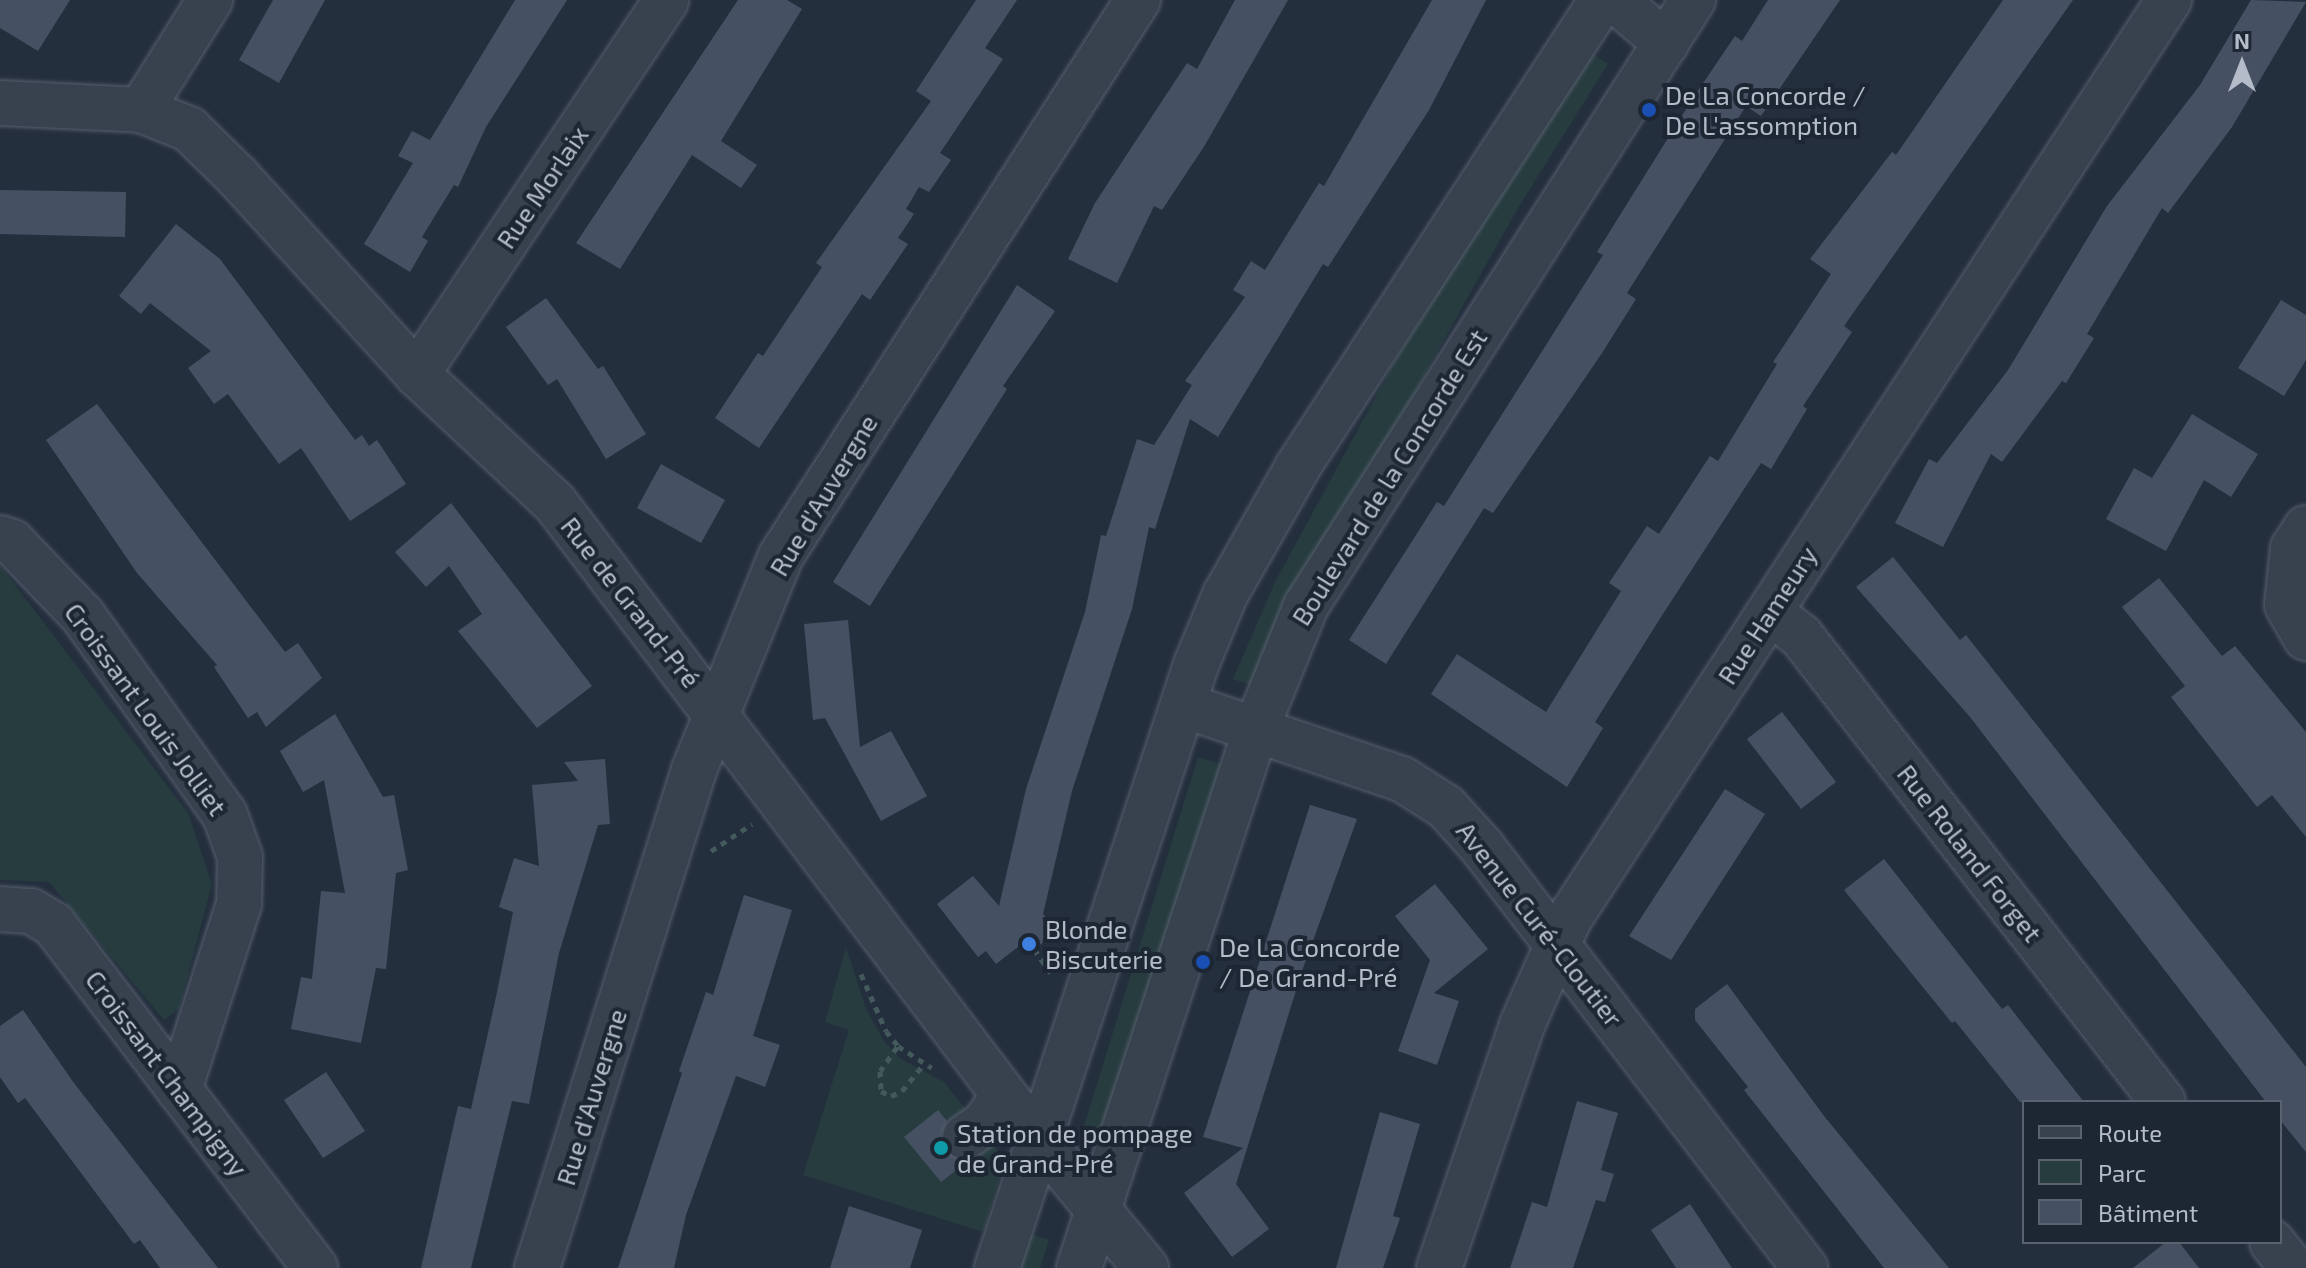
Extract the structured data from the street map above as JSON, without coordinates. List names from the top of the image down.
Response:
{
  "streets": {
    "street": [
      "Rue Morlaix",
      "Boulevard de la Concorde Est",
      "Rue d'Auvergne",
      "Rue de Grand-Pré",
      "Rue Hameury",
      "Croissant Louis Jolliet",
      "Rue Roland Forget",
      "Avenue Curé-Cloutier",
      "Croissant Champigny"
    ]
  },
  "crossings": [
    ["Rue Morlaix", "Rue de Grand-Pré"],
    ["Boulevard de la Concorde Est", "Rue de Grand-Pré"],
    ["Boulevard de la Concorde Est", "Avenue Curé-Cloutier"],
    ["Rue d'Auvergne", "Rue de Grand-Pré"],
    ["Rue Hameury", "Rue Roland Forget"],
    ["Rue Hameury", "Avenue Curé-Cloutier"],
    ["Croissant Louis Jolliet", "Croissant Champigny"]
  ],
  "places": [
    "De La Concorde / De L'assomption",
    "Blonde Biscuterie",
    "De La Concorde / De Grand-Pré",
    "Station de pompage de Grand-Pré"
  ],
  "legend": ["Route", "Parc", "Bâtiment"],
  "north": "top"
}
